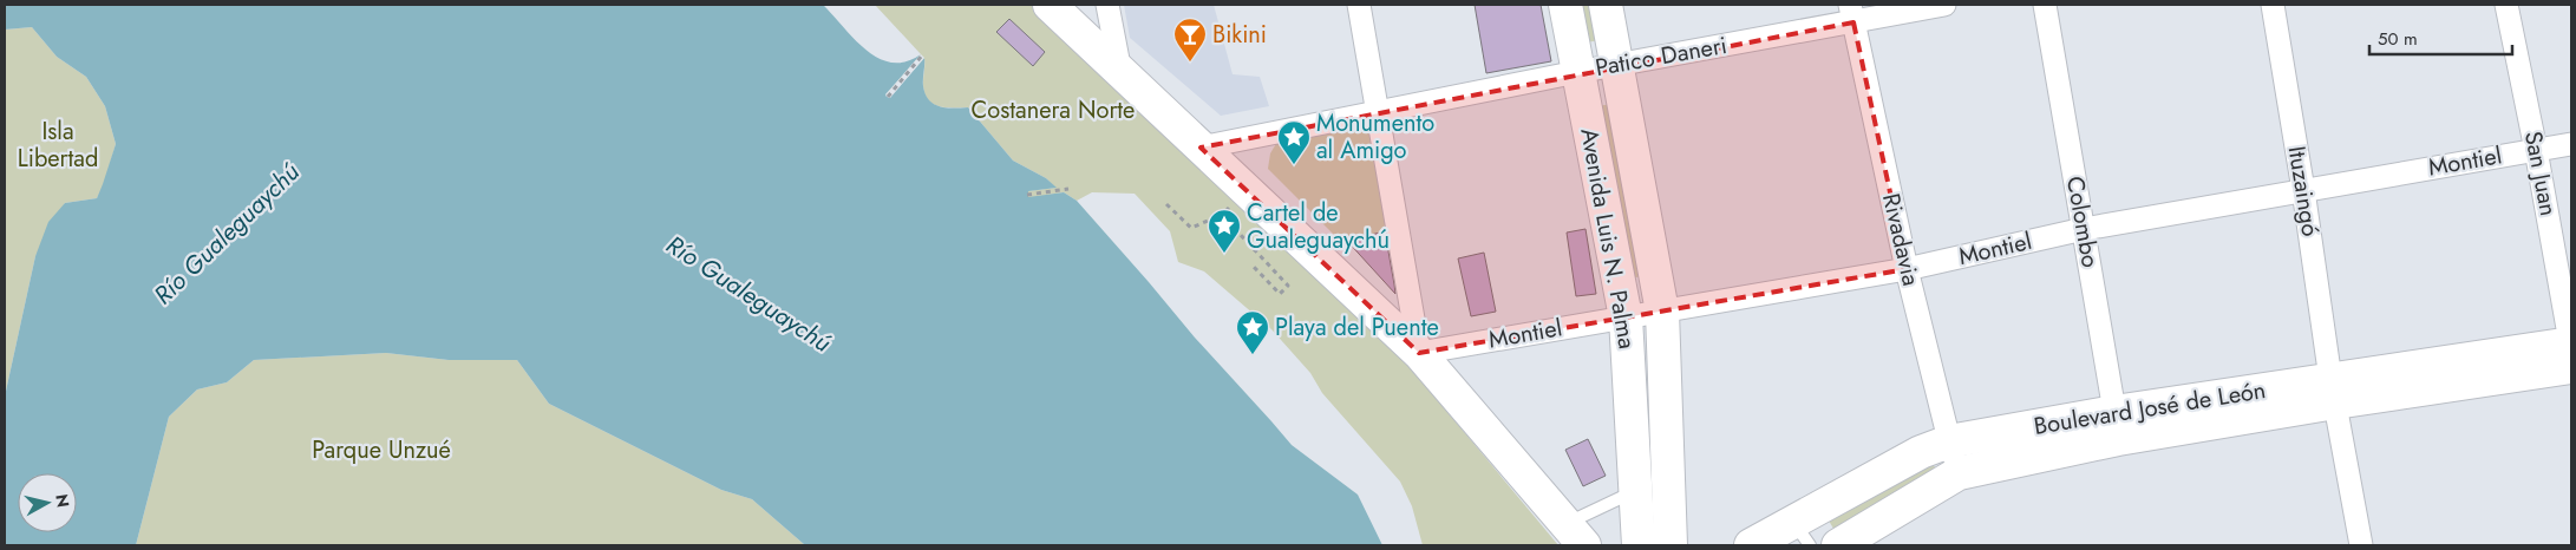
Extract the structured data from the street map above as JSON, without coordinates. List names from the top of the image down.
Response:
{
  "streets": {
    "main road": ["Avenida Luis N. Palma", "Boulevard José de León"],
    "street": [
      "Patico Daneri",
      "Montiel",
      "San Juan",
      "Ituzaingó",
      "Colombo",
      "Rivadavia"
    ]
  },
  "crossings": [
    ["Patico Daneri", "Avenida Luis N. Palma"],
    ["Patico Daneri", "Rivadavia"],
    ["Montiel", "San Juan"],
    ["Montiel", "Ituzaingó"],
    ["Montiel", "Colombo"],
    ["Montiel", "Avenida Luis N. Palma"],
    ["Montiel", "Rivadavia"],
    ["San Juan", "Boulevard José de León"],
    ["Ituzaingó", "Boulevard José de León"],
    ["Colombo", "Boulevard José de León"],
    ["Rivadavia", "Boulevard José de León"]
  ],
  "water": ["Río Gualeguaychú"],
  "parks": ["Costanera Norte", "Isla Libertad", "Parque Unzué"],
  "places": {
    "bar": ["Bikini"],
    "place": ["Monumento al Amigo", "Cartel de Gualeguaychú", "Playa del Puente"]
  },
  "scale_bar": "50 m",
  "north": "right"
}
